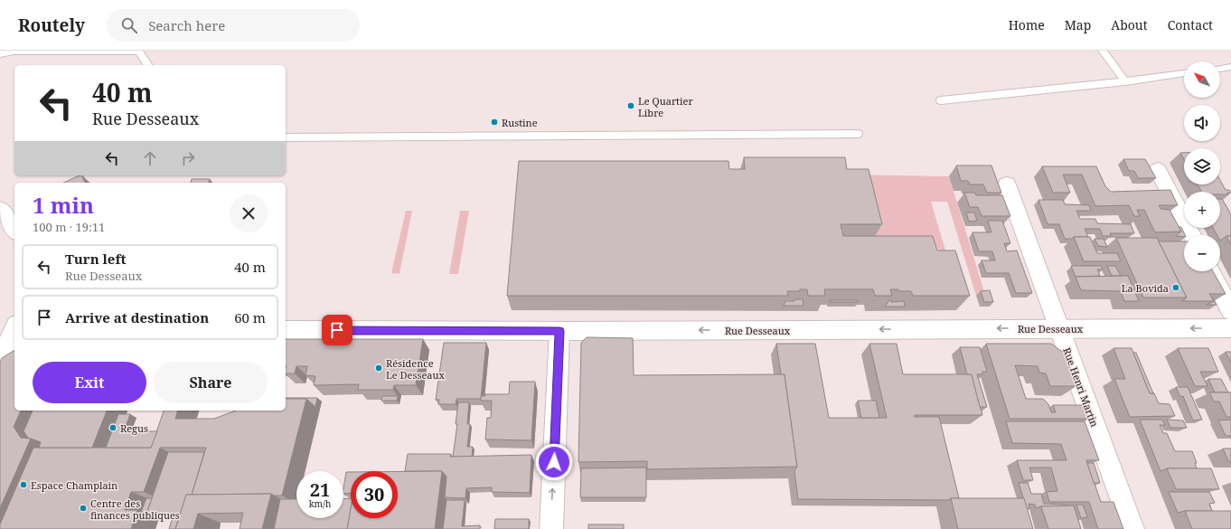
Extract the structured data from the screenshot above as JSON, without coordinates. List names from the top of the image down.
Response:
{
  "streets": {
    "street": ["Rue Desseaux", "Rue Henri Martin"]
  },
  "crossings": [
    ["Rue Desseaux", "Rue Henri Martin"]
  ],
  "one_way": ["Rue Desseaux"],
  "places": [
    "Le Quartier Libre",
    "Rustine",
    "La Bovida",
    "Résidence Le Desseaux",
    "Regus",
    "Espace Champlain",
    "Centre des finances publiques"
  ],
  "north": "top left",
  "page": {
    "header": "Routely",
    "search": "Search here",
    "nav": [
      "Home",
      "Map",
      "About",
      "Contact"
    ],
    "map_buttons": ["+", "−"],
    "turn": ["40 m", "Rue Desseaux"],
    "heading": ["1 min", "100 m · 19:11"],
    "list": [
      {
        "name": "Turn left",
        "note": "Rue Desseaux",
        "value": "40 m"
      },
      {
        "name": "Arrive at destination",
        "value": "60 m"
      }
    ],
    "buttons": ["Exit", "Share"],
    "speed": "21 km/h",
    "limit": "30"
  }
}
